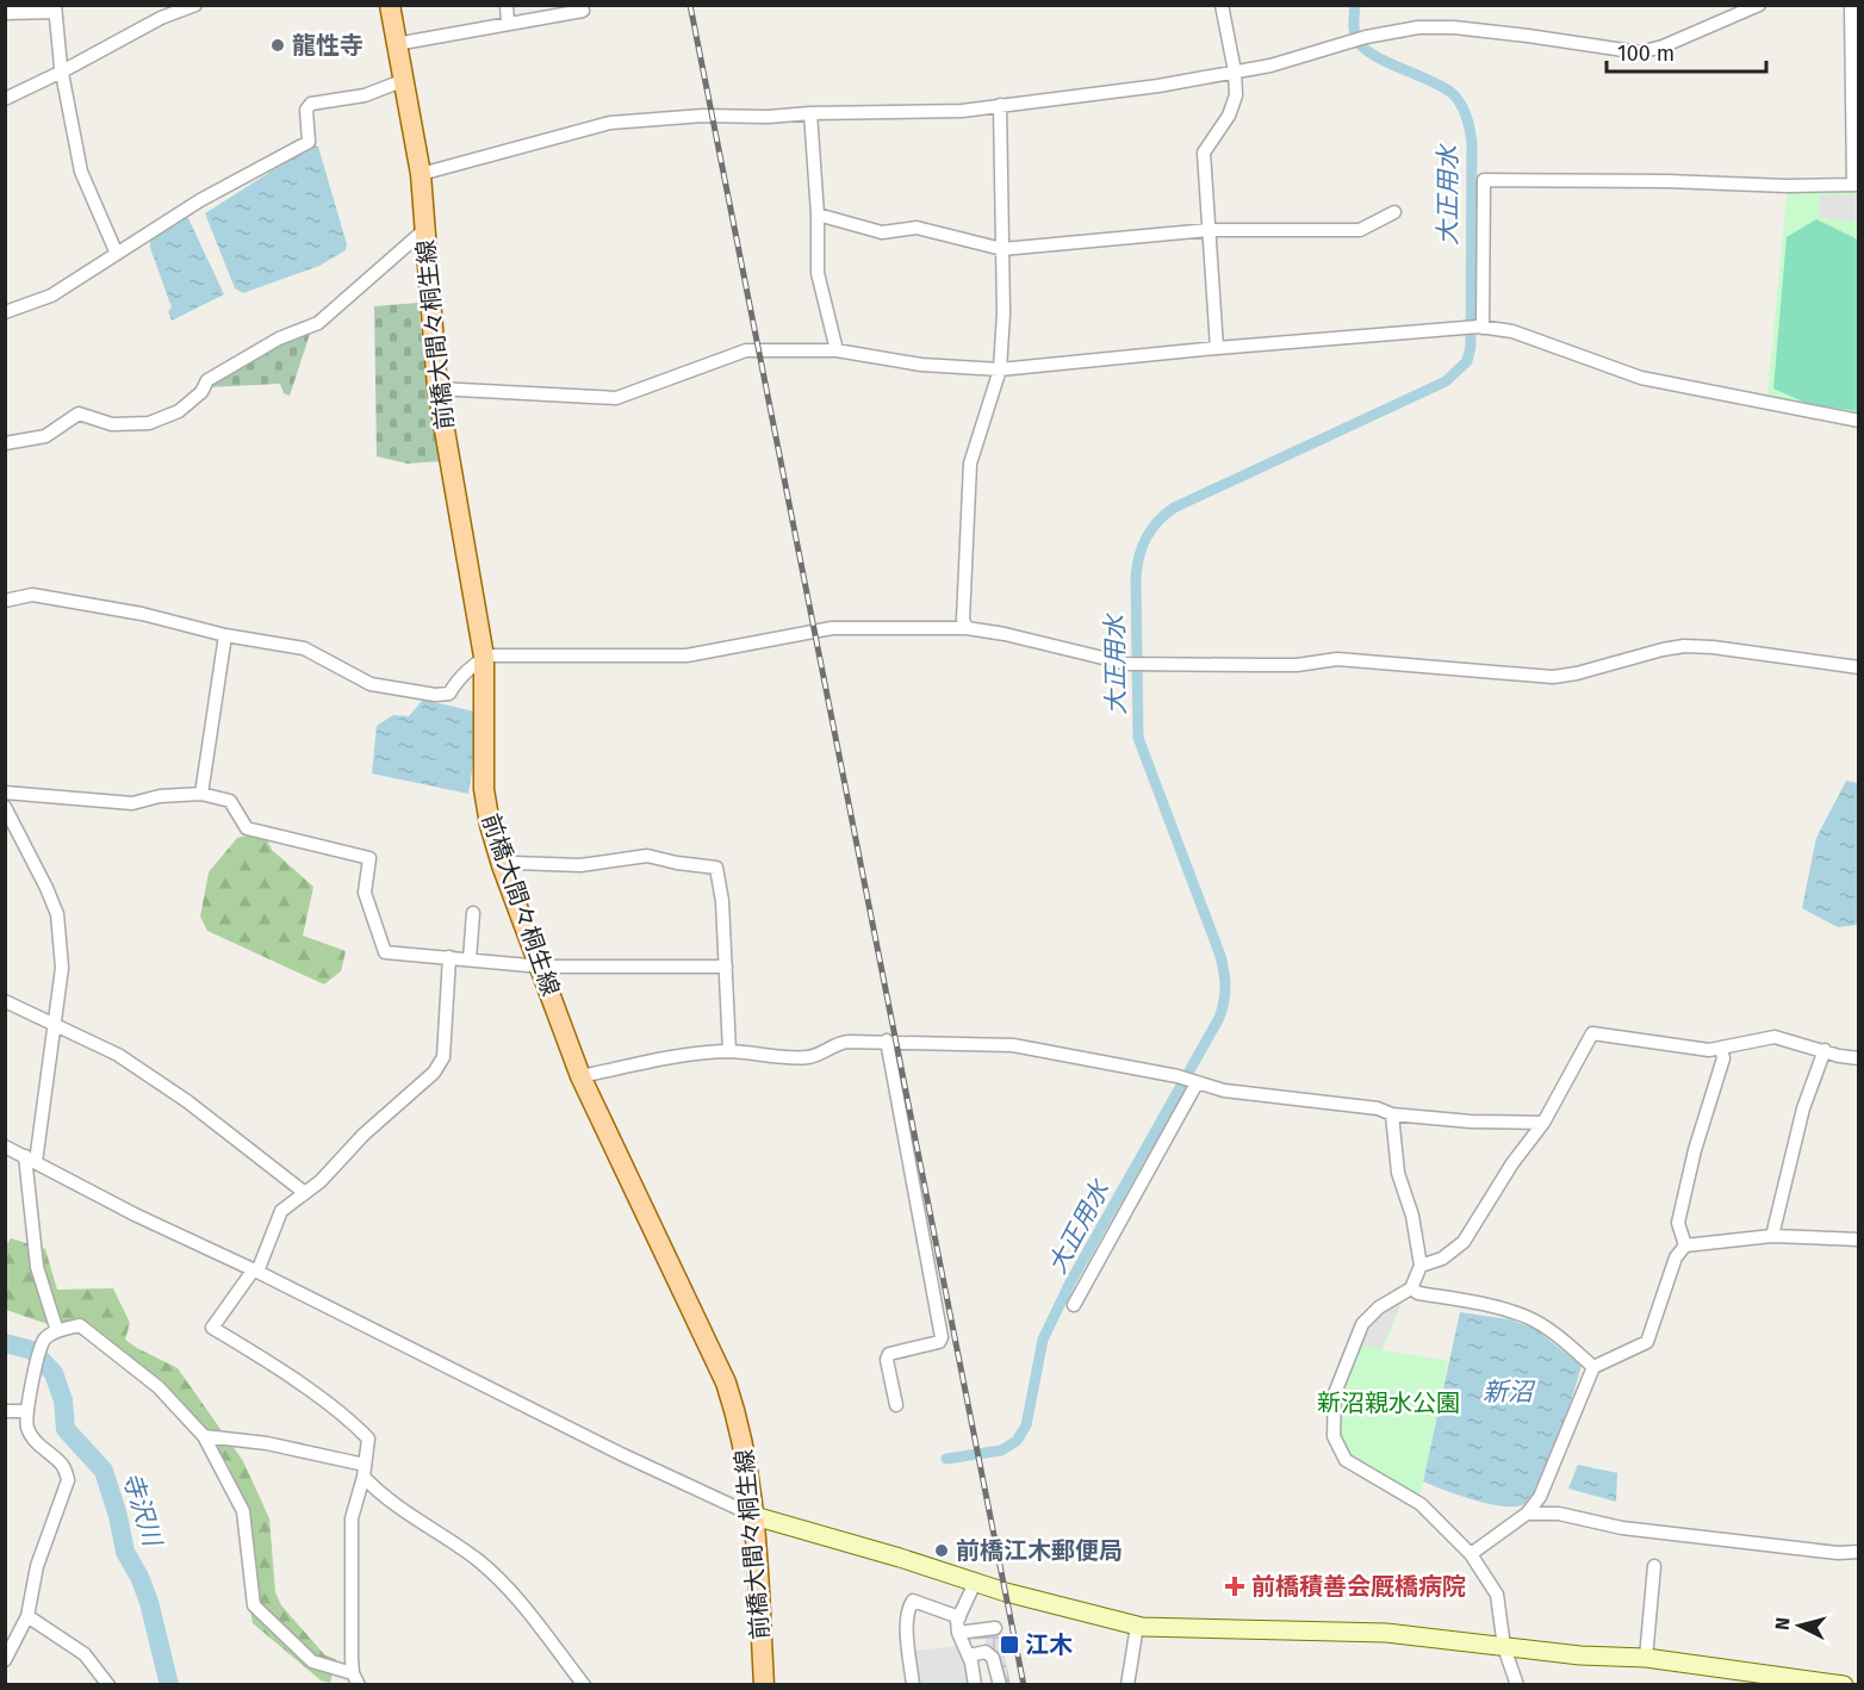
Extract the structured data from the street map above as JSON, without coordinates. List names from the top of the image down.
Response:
{
  "streets": {
    "main road": ["前橋大間々桐生線"]
  },
  "water": ["大正用水", "新沼", "寺沢川"],
  "parks": ["新沼親水公園"],
  "places": {
    "other": ["龍性寺", "前橋江木郵便局"],
    "health": ["前橋積善会厩橋病院"],
    "transit": ["江木"]
  },
  "scale_bar": "100 m",
  "north": "left"
}
